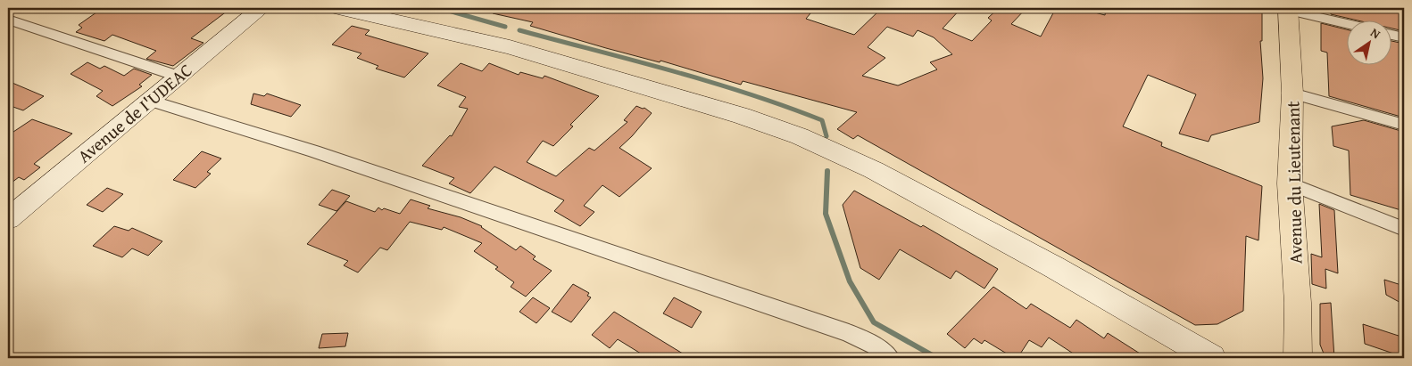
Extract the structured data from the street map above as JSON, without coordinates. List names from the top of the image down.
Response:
{
  "streets": {
    "main road": ["Avenue de I'UDEAC", "Avenue du Lieutenant"]
  },
  "north": "top right"
}
